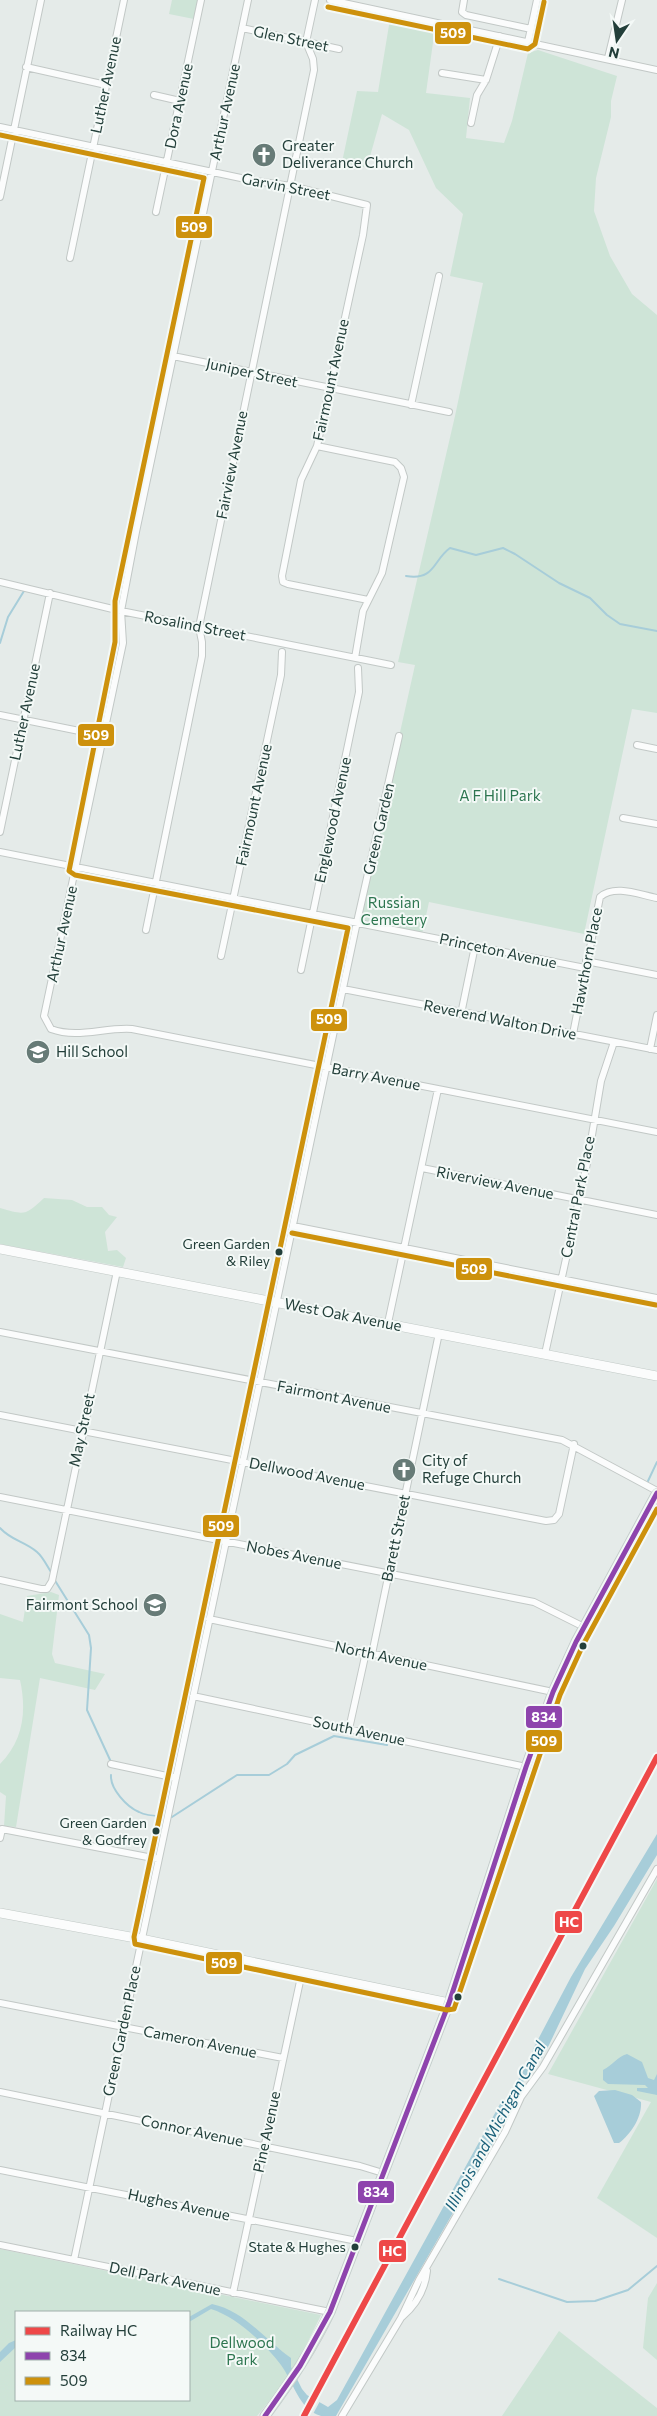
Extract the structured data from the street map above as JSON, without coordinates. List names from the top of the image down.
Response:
{
  "streets": {
    "street": [
      "Glen Street",
      "Luther Avenue",
      "Dora Avenue",
      "Arthur Avenue",
      "Garvin Street",
      "Juniper Street",
      "Fairmount Avenue",
      "Fairview Avenue",
      "Rosalind Street",
      "Englewood Avenue",
      "Green Garden",
      "Princeton Avenue",
      "Hawthorn Place",
      "Reverend Walton Drive",
      "Barry Avenue",
      "Riverview Avenue",
      "Central Park Place",
      "West Oak Avenue",
      "Fairmont Avenue",
      "May Street",
      "Dellwood Avenue",
      "Barett Street",
      "Nobes Avenue",
      "North Avenue",
      "South Avenue",
      "Green Garden Place",
      "Cameron Avenue",
      "Connor Avenue",
      "Pine Avenue",
      "Hughes Avenue",
      "Dell Park Avenue"
    ]
  },
  "crossings": [
    ["Glen Street", "Arthur Avenue"],
    ["Glen Street", "Fairview Avenue"],
    ["Luther Avenue", "Garvin Street"],
    ["Luther Avenue", "Rosalind Street"],
    ["Dora Avenue", "Garvin Street"],
    ["Arthur Avenue", "Garvin Street"],
    ["Arthur Avenue", "Juniper Street"],
    ["Arthur Avenue", "Rosalind Street"],
    ["Arthur Avenue", "Princeton Avenue"],
    ["Arthur Avenue", "Barry Avenue"],
    ["Garvin Street", "Fairmount Avenue"],
    ["Garvin Street", "Fairview Avenue"],
    ["Juniper Street", "Fairmount Avenue"],
    ["Juniper Street", "Fairview Avenue"],
    ["Fairmount Avenue", "Princeton Avenue"],
    ["Fairview Avenue", "Rosalind Street"],
    ["Fairview Avenue", "Princeton Avenue"],
    ["Englewood Avenue", "Princeton Avenue"],
    ["Green Garden", "Princeton Avenue"],
    ["Green Garden", "Green Garden Place"],
    ["Princeton Avenue", "Hawthorn Place"],
    ["Princeton Avenue", "Green Garden Place"],
    ["Hawthorn Place", "Reverend Walton Drive"],
    ["Reverend Walton Drive", "Central Park Place"],
    ["Reverend Walton Drive", "Green Garden Place"],
    ["Barry Avenue", "Central Park Place"],
    ["Barry Avenue", "Green Garden Place"],
    ["Riverview Avenue", "Central Park Place"],
    ["Central Park Place", "West Oak Avenue"],
    ["West Oak Avenue", "May Street"],
    ["West Oak Avenue", "Barett Street"],
    ["West Oak Avenue", "Green Garden Place"],
    ["Fairmont Avenue", "May Street"],
    ["Fairmont Avenue", "Dellwood Avenue"],
    ["Fairmont Avenue", "Barett Street"],
    ["Fairmont Avenue", "Green Garden Place"],
    ["May Street", "Dellwood Avenue"],
    ["May Street", "Nobes Avenue"],
    ["Dellwood Avenue", "Barett Street"],
    ["Dellwood Avenue", "Green Garden Place"],
    ["Barett Street", "Nobes Avenue"],
    ["Barett Street", "North Avenue"],
    ["Barett Street", "South Avenue"],
    ["Nobes Avenue", "Green Garden Place"],
    ["North Avenue", "Green Garden Place"],
    ["South Avenue", "Green Garden Place"],
    ["Green Garden Place", "Cameron Avenue"],
    ["Green Garden Place", "Connor Avenue"],
    ["Green Garden Place", "Hughes Avenue"],
    ["Green Garden Place", "Dell Park Avenue"],
    ["Cameron Avenue", "Pine Avenue"],
    ["Connor Avenue", "Pine Avenue"],
    ["Pine Avenue", "Hughes Avenue"],
    ["Pine Avenue", "Dell Park Avenue"]
  ],
  "water": ["Illinois and Michigan Canal"],
  "parks": ["A F Hill Park", "Russian Cemetery", "Dellwood Park"],
  "places": {
    "church": ["Greater Deliverance Church", "City of Refuge Church"],
    "school or university": ["Hill School", "Fairmont School"],
    "other": ["Green Garden & Riley", "Green Garden & Godfrey", "State & Hughes"]
  },
  "lines": ["transit line 509", "transit line 834", "rail line HC"],
  "legend": ["Railway HC", "834", "509"],
  "north": "bottom"
}
